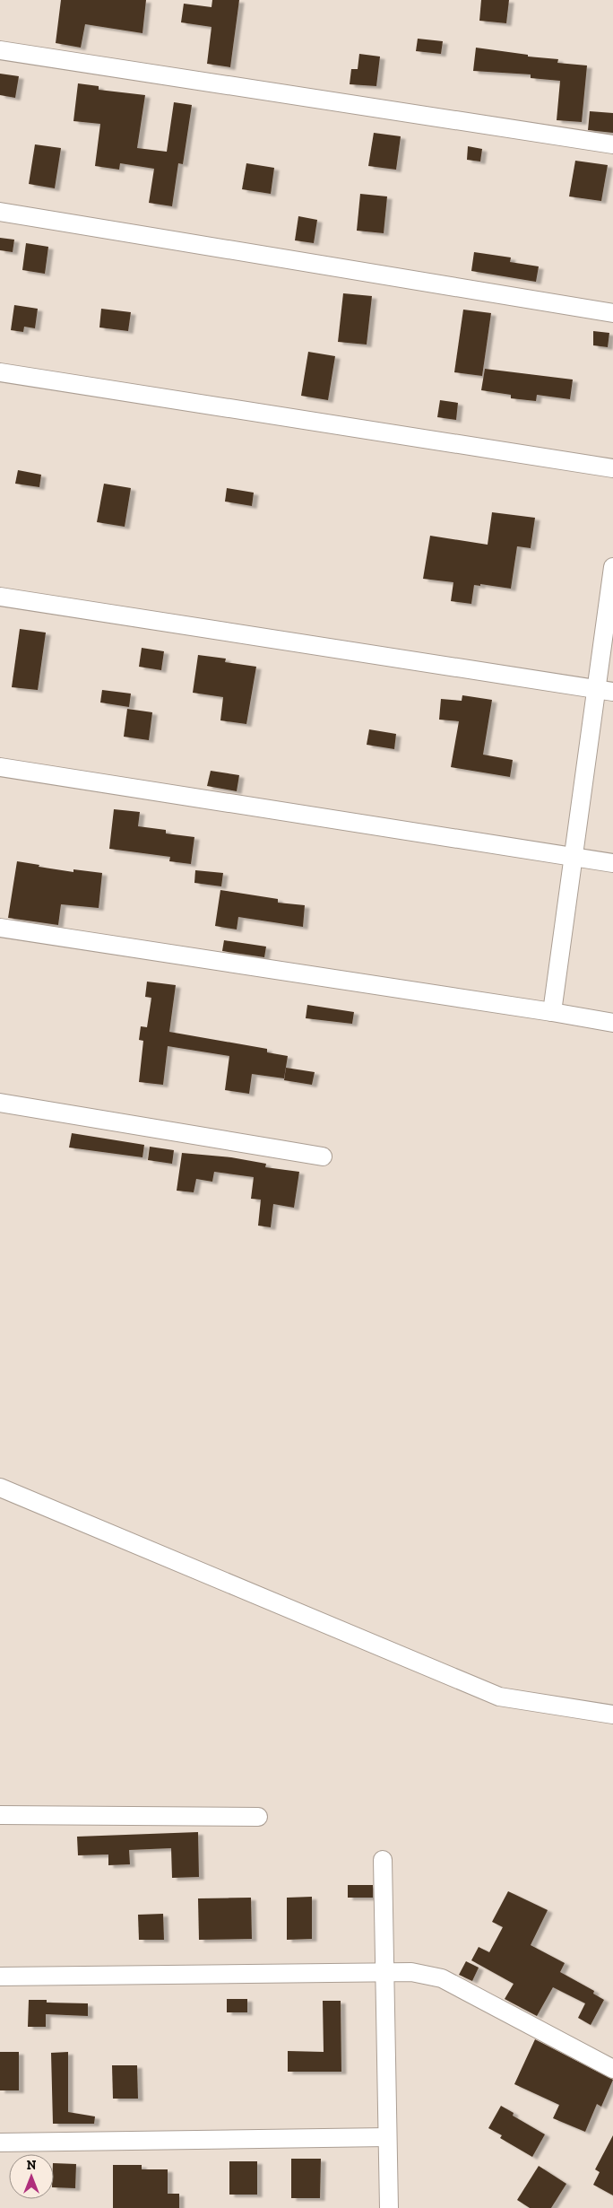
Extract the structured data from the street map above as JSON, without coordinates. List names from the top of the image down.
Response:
{
  "north": "top"
}
